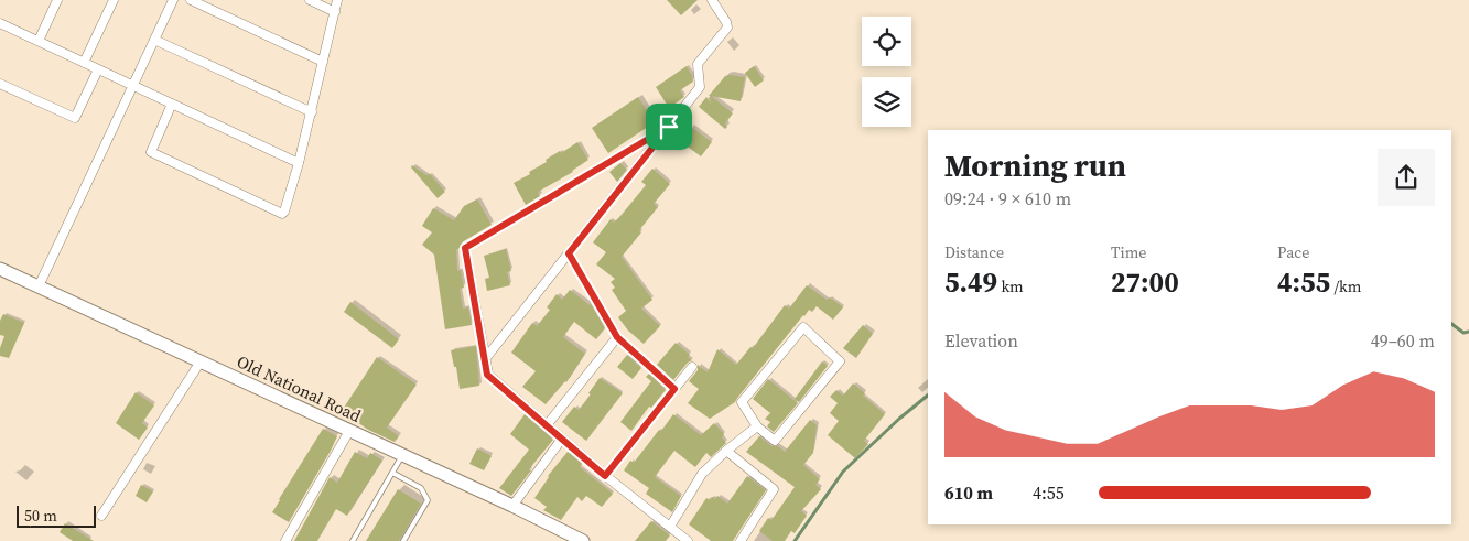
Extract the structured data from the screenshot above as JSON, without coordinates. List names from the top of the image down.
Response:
{
  "streets": {
    "main road": ["Old National Road"]
  },
  "scale_bar": "50 m",
  "page": {
    "heading": ["Morning run", "09:24 · 9 × 610 m"],
    "stats": [
      ["Distance", "5.49 km"],
      ["Time", "27:00"],
      ["Pace", "4:55 /km"]
    ],
    "chart": ["Elevation", "49–60 m"],
    "list": [
      {
        "name": "610 m",
        "note": "4:55"
      }
    ],
    "scale": "50 m"
  }
}
